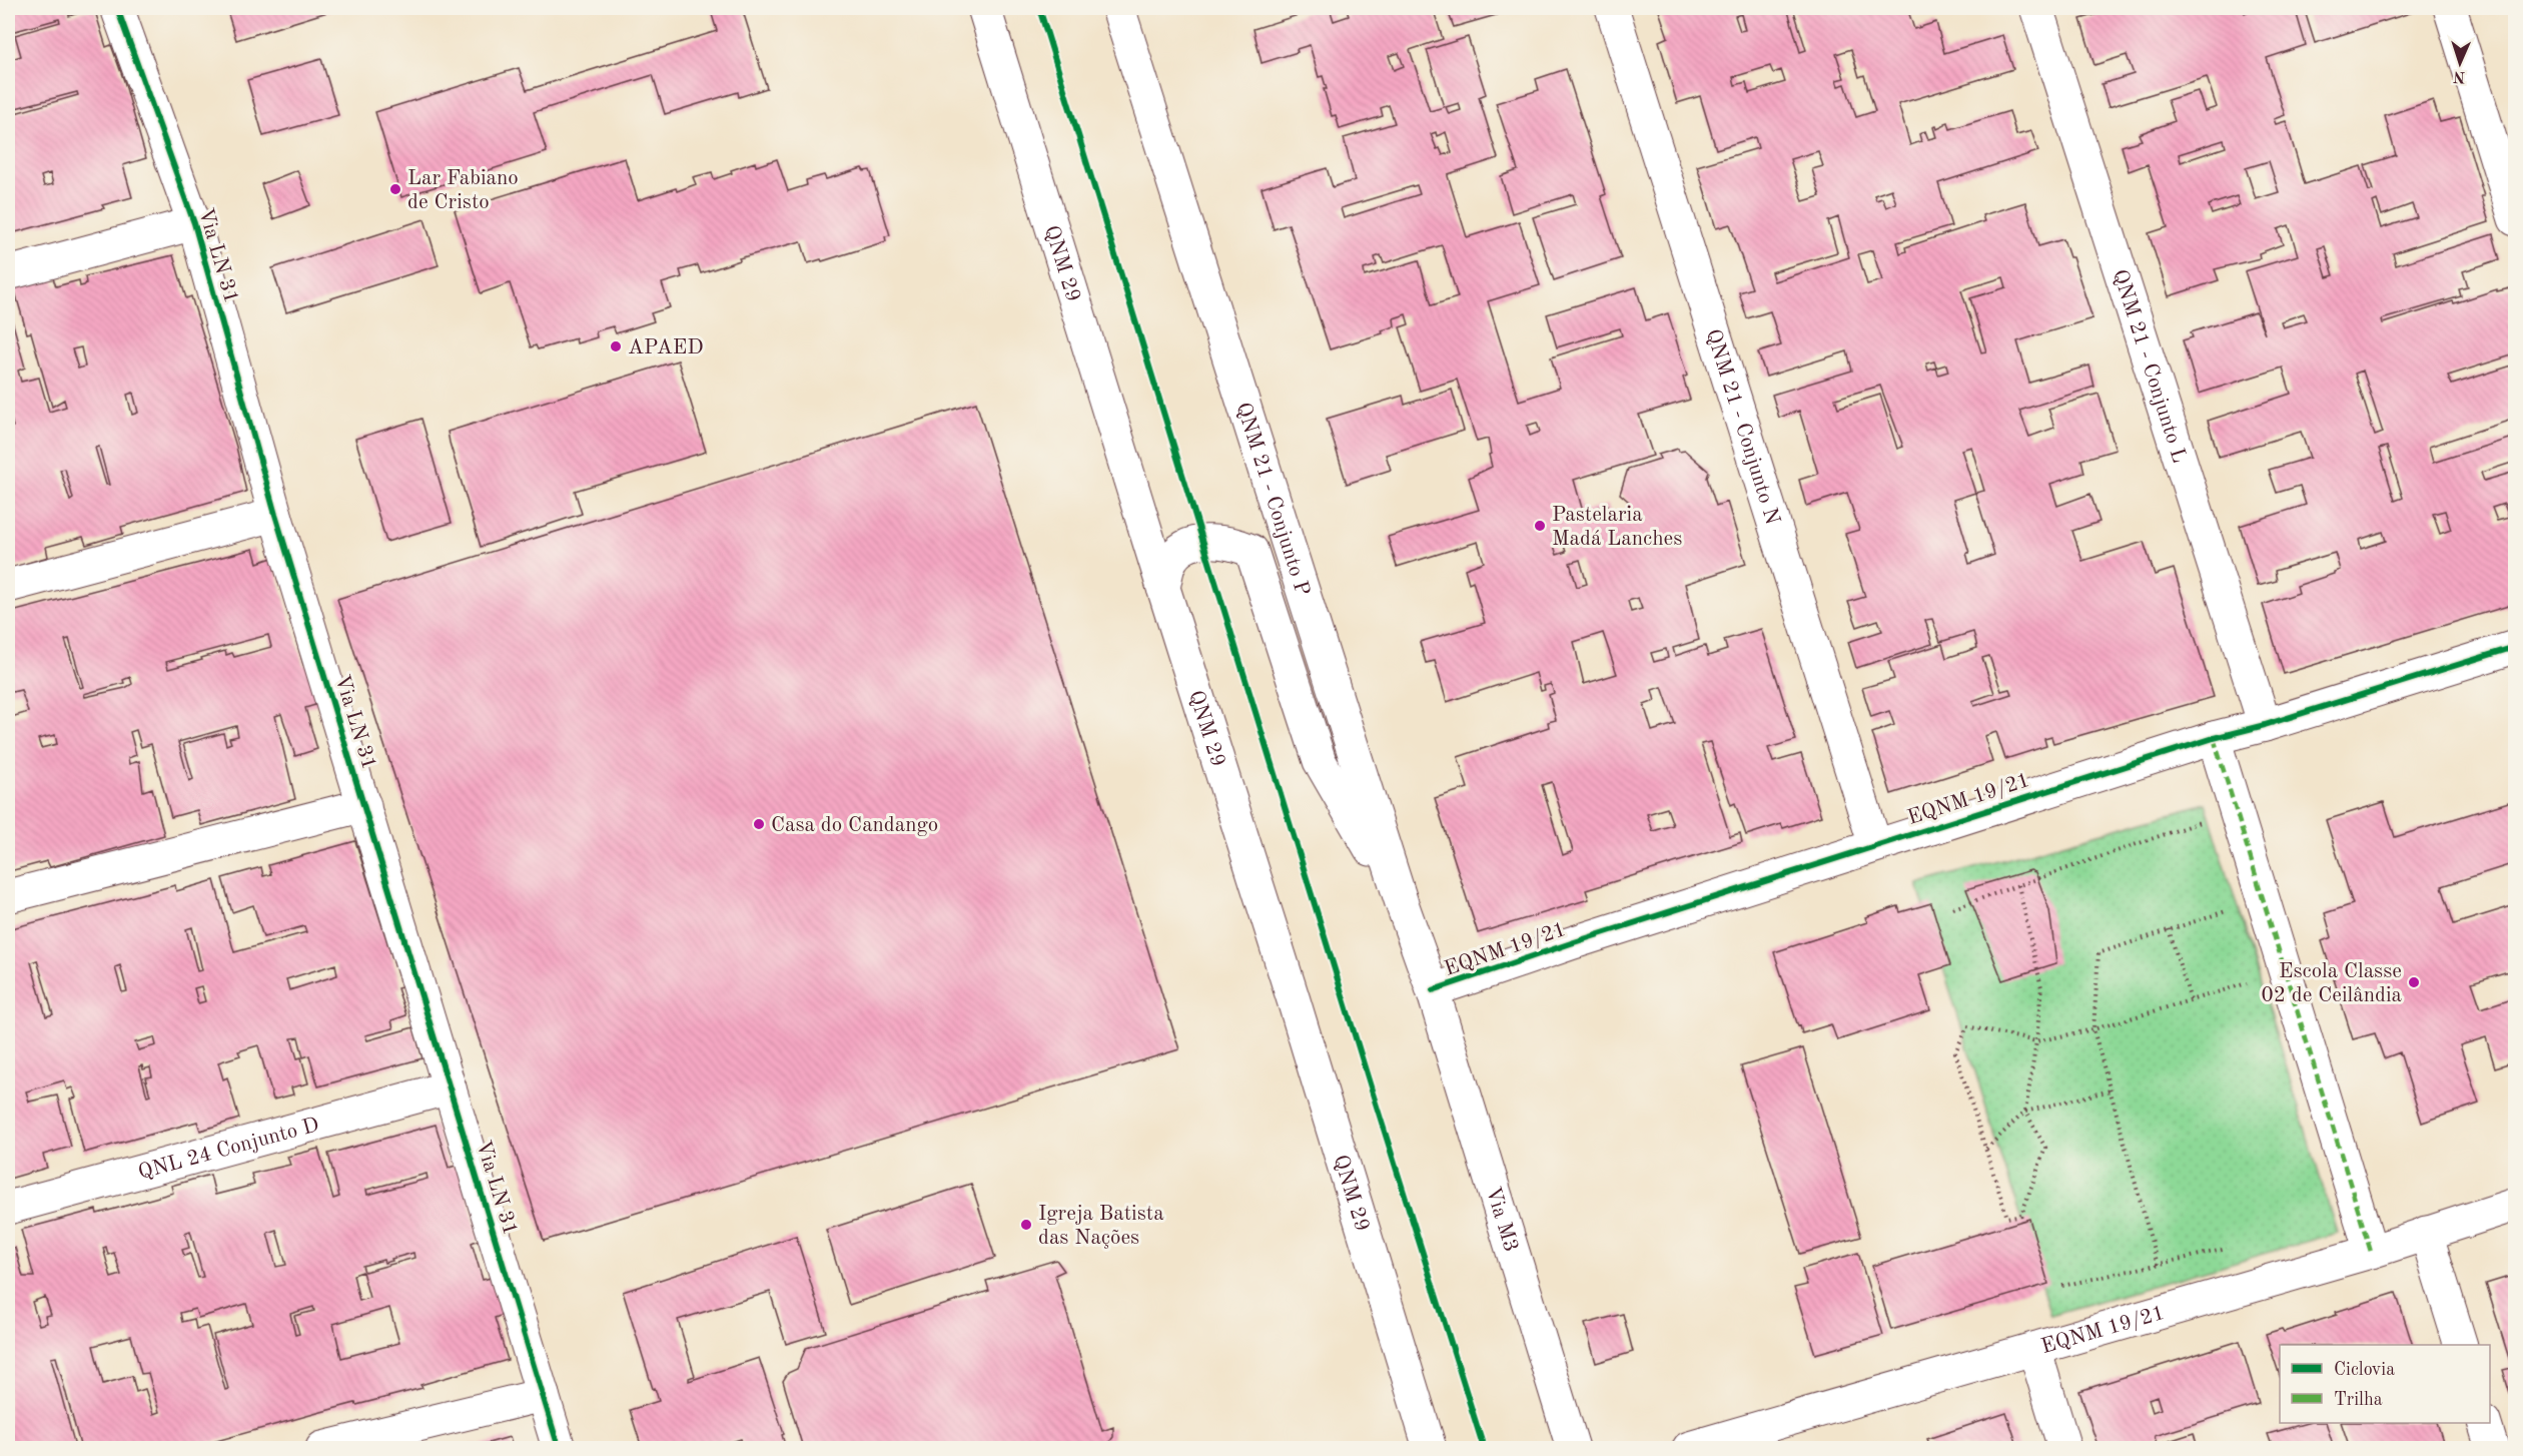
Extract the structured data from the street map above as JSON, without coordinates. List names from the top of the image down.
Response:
{
  "streets": {
    "street": [
      "Via LN 31",
      "QNM 29",
      "QNM 21 - Conjunto L",
      "QNM 21 - Conjunto N",
      "QNM 21 - Conjunto P",
      "EQNM 19/21",
      "QNL 24 Conjunto D",
      "Via M3"
    ]
  },
  "crossings": [
    ["Via LN 31", "QNL 24 Conjunto D"],
    ["QNM 21 - Conjunto L", "EQNM 19/21"],
    ["QNM 21 - Conjunto N", "EQNM 19/21"],
    ["QNM 21 - Conjunto P", "EQNM 19/21"],
    ["QNM 21 - Conjunto P", "Via M3"],
    ["EQNM 19/21", "Via M3"]
  ],
  "places": [
    "Lar Fabiano de Cristo",
    "APAED",
    "Pastelaria Madá Lanches",
    "Casa do Candango",
    "Escola Classe 02 de Ceilândia",
    "Igreja Batista das Nações"
  ],
  "legend": ["Ciclovia", "Trilha"],
  "north": "bottom"
}
